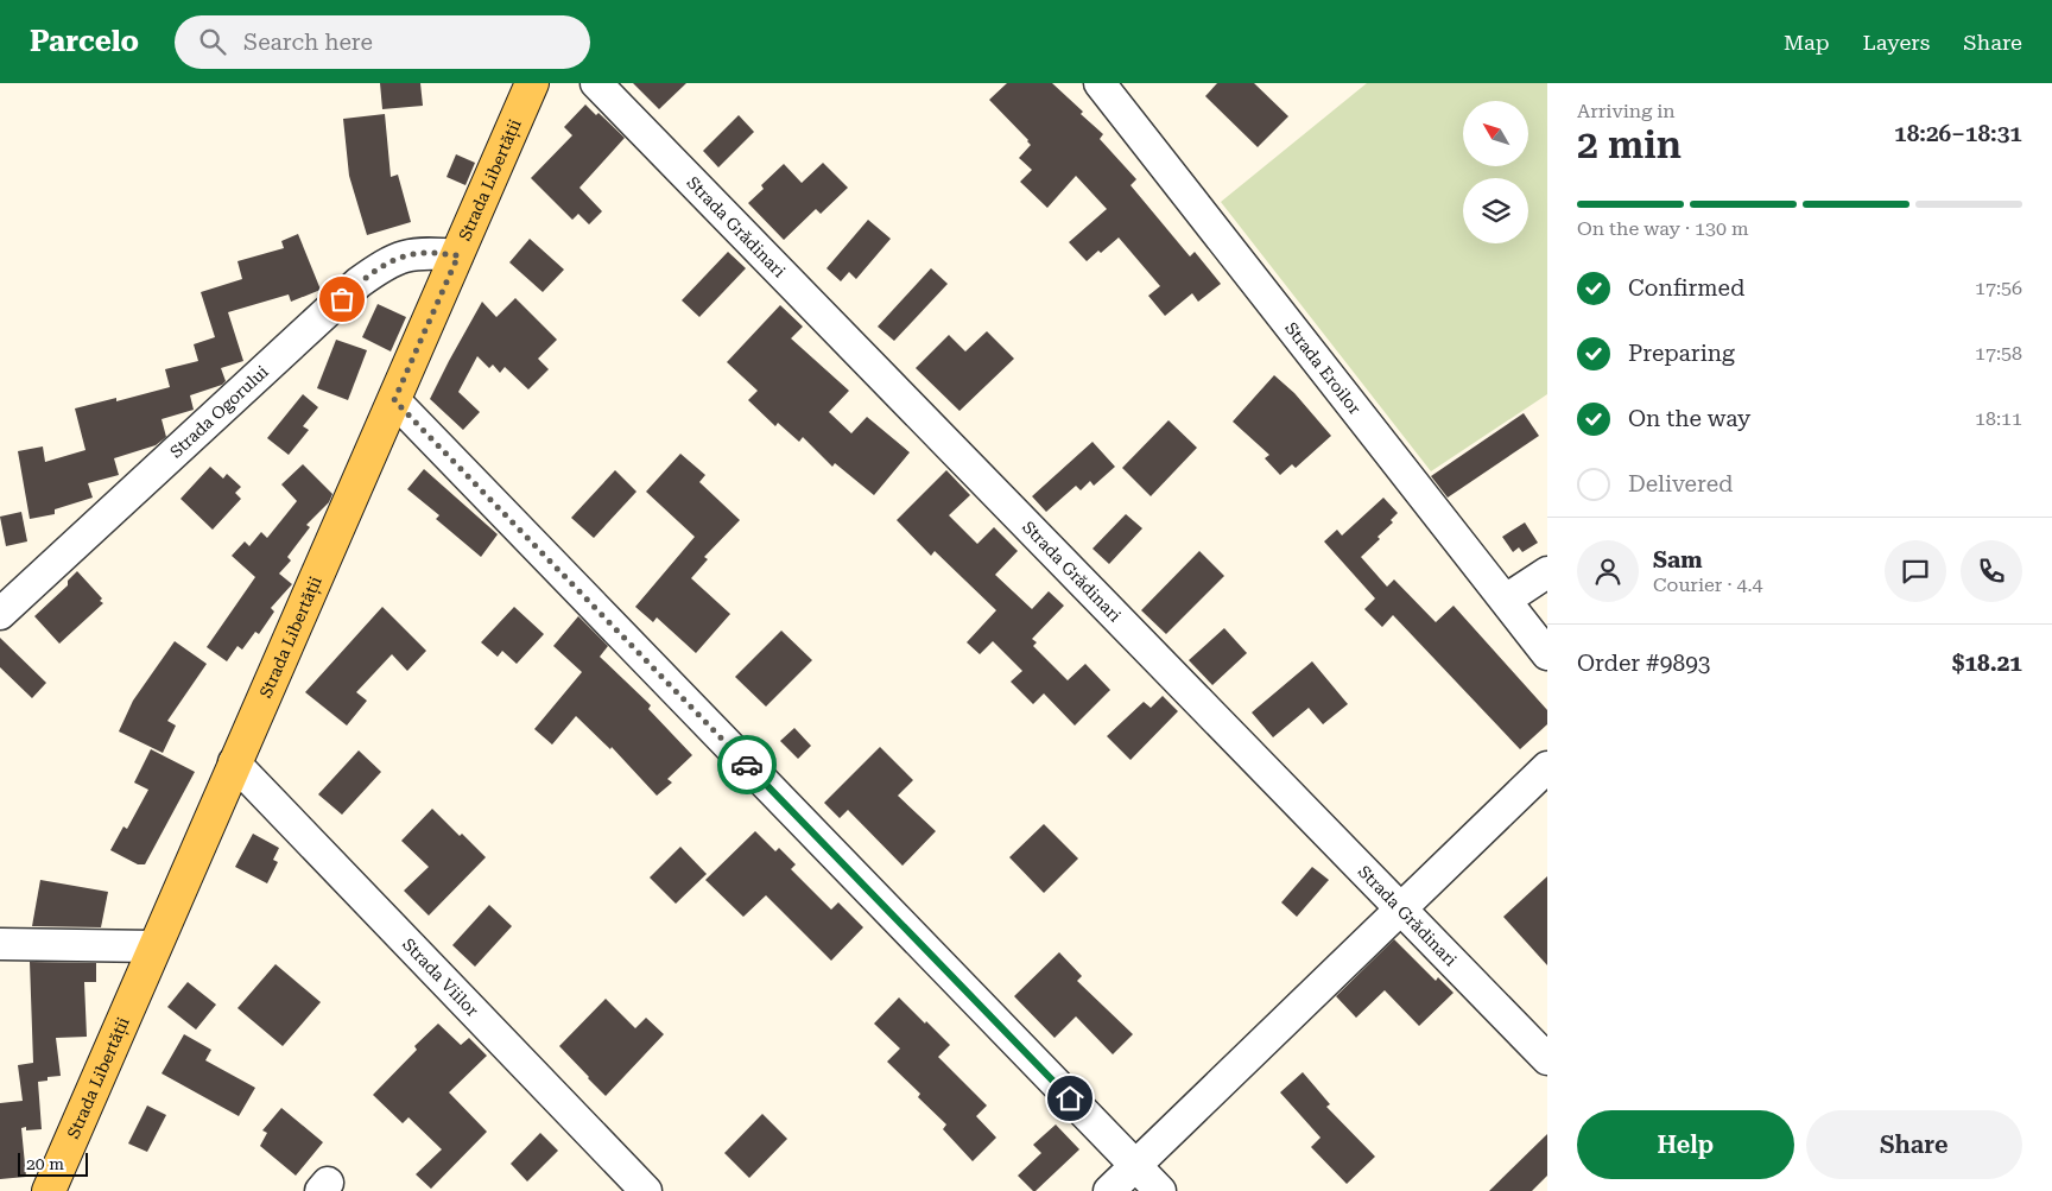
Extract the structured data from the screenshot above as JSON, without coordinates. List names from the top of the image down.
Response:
{
  "streets": {
    "main road": ["Strada Libertății"],
    "street": [
      "Strada Grădinari",
      "Strada Eroilor",
      "Strada Ogorului",
      "Strada Viilor"
    ]
  },
  "crossings": [
    ["Strada Libertății", "Strada Ogorului"],
    ["Strada Libertății", "Strada Viilor"]
  ],
  "scale_bar": "20 m",
  "north": "top left",
  "page": {
    "header": "Parcelo",
    "search": "Search here",
    "nav": ["Map", "Layers", "Share"],
    "heading": ["2 min", "Arriving in", "18:26–18:31"],
    "panel": [
      "Sam",
      "Courier · 4.4",
      "Order #9893",
      "$18.21"
    ],
    "bar": "On the way · 130 m",
    "list": [
      ["Confirmed", "17:56"],
      ["Preparing", "17:58"],
      ["On the way", "18:11"],
      "Delivered"
    ],
    "buttons": ["Help", "Share"],
    "scale": "20 m"
  }
}
